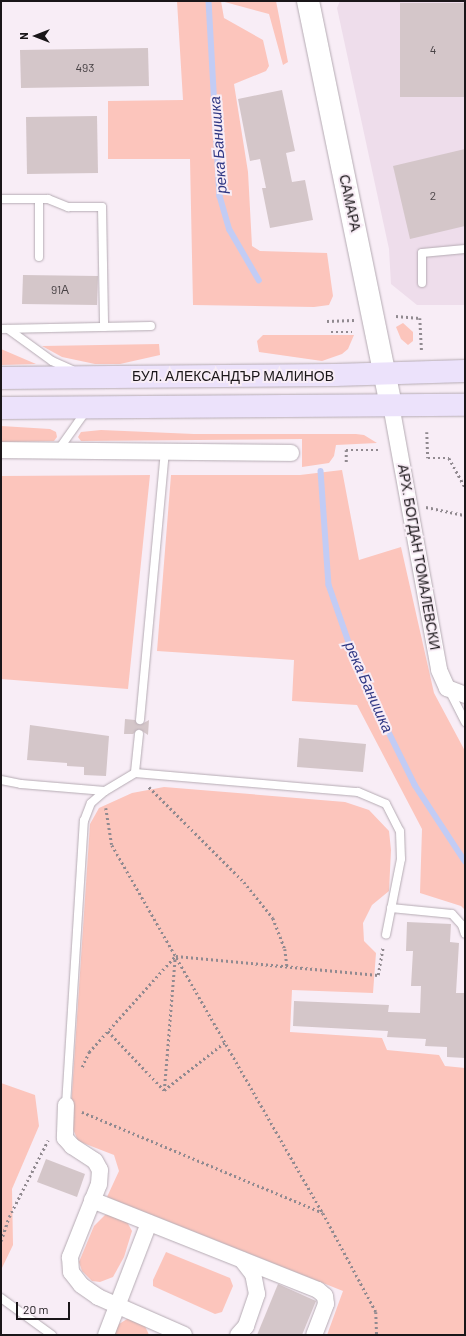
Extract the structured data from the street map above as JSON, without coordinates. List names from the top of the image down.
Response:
{
  "streets": {
    "main road": ["БУЛ. АЛЕКСАНДЪР МАЛИНОВ"],
    "street": ["САМАРА", "АРХ. БОГДАН ТОМАЛЕВСКИ"]
  },
  "crossings": [
    ["САМАРА", "БУЛ. АЛЕКСАНДЪР МАЛИНОВ"],
    ["САМАРА", "АРХ. БОГДАН ТОМАЛЕВСКИ"]
  ],
  "water": ["река Банишка"],
  "house_numbers": [
    "4",
    "493",
    "2",
    "91А"
  ],
  "scale_bar": "20 m",
  "north": "left"
}
